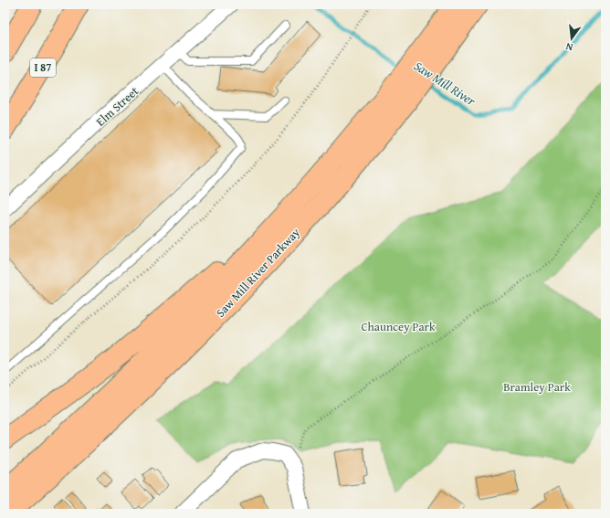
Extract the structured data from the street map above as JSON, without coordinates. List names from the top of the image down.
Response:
{
  "streets": {
    "highway": ["I 87", "Saw Mill River Parkway"],
    "street": ["Elm Street"]
  },
  "water": ["Saw Mill River"],
  "parks": ["Chauncey Park", "Bramley Park"],
  "north": "bottom"
}
